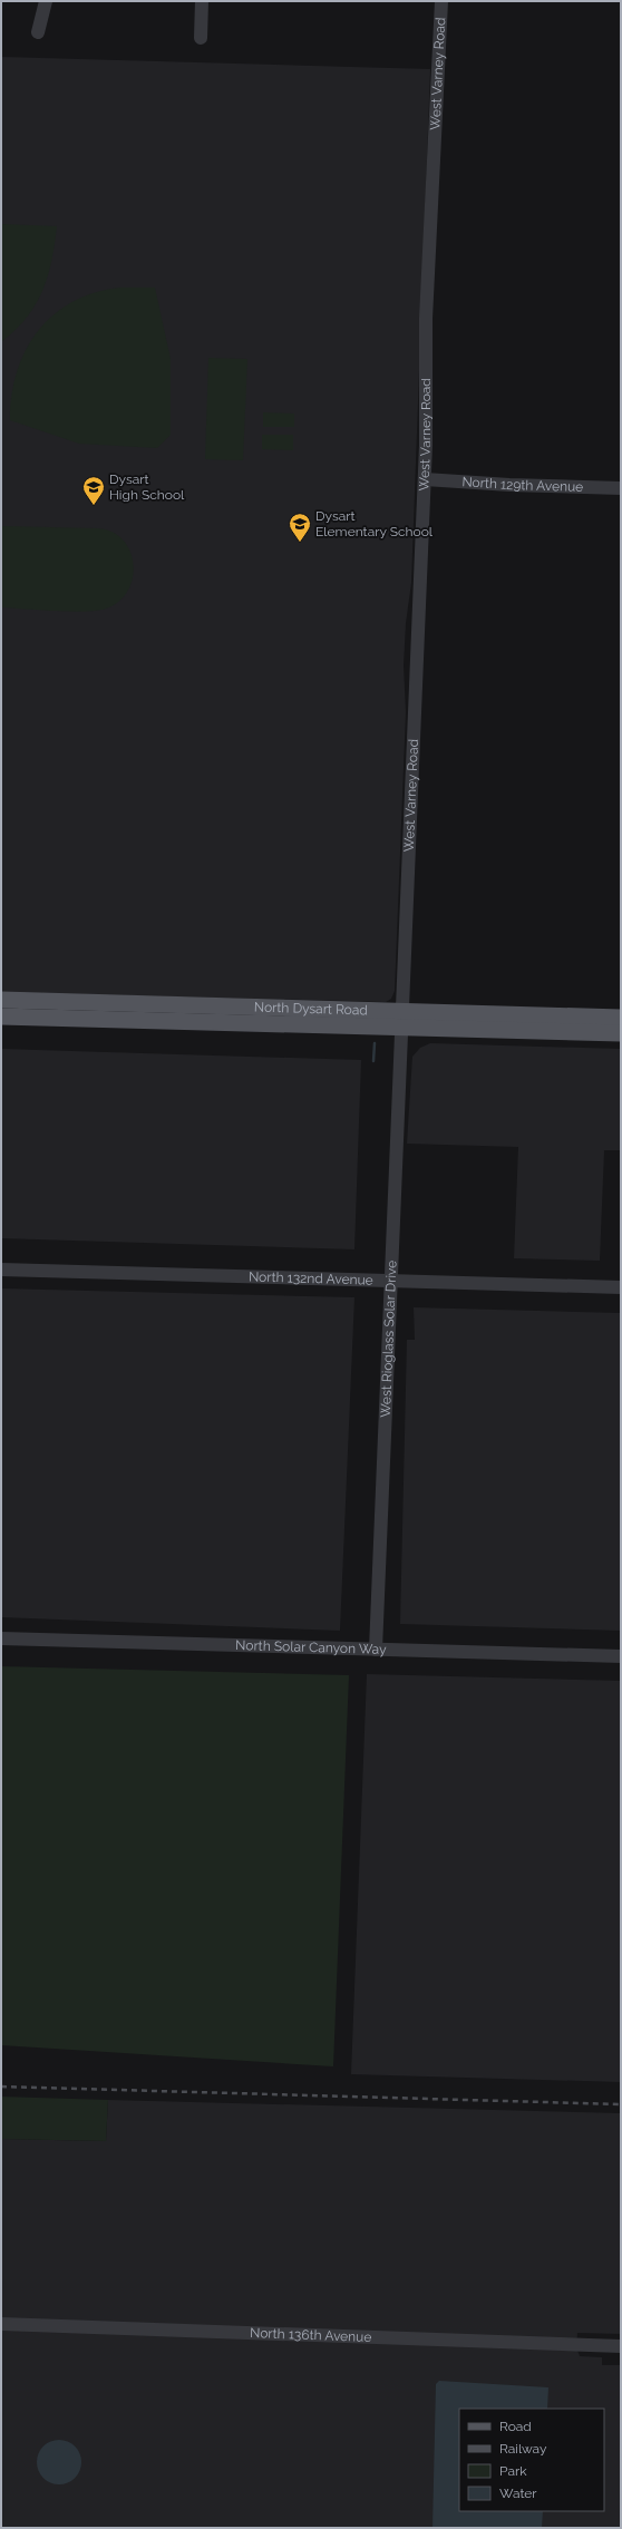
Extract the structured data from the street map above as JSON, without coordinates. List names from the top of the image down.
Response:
{
  "streets": {
    "main road": ["North Dysart Road"],
    "street": [
      "West Varney Road",
      "North 129th Avenue",
      "North 132nd Avenue",
      "West Rioglass Solar Drive",
      "North Solar Canyon Way",
      "North 136th Avenue"
    ]
  },
  "crossings": [
    ["West Varney Road", "North 129th Avenue"],
    ["West Varney Road", "North Dysart Road"],
    ["West Varney Road", "West Rioglass Solar Drive"],
    ["North Dysart Road", "West Rioglass Solar Drive"],
    ["North 132nd Avenue", "West Rioglass Solar Drive"],
    ["West Rioglass Solar Drive", "North Solar Canyon Way"]
  ],
  "places": {
    "school or university": ["Dysart High School", "Dysart Elementary School"]
  },
  "legend": [
    "Road",
    "Railway",
    "Park",
    "Water"
  ]
}
